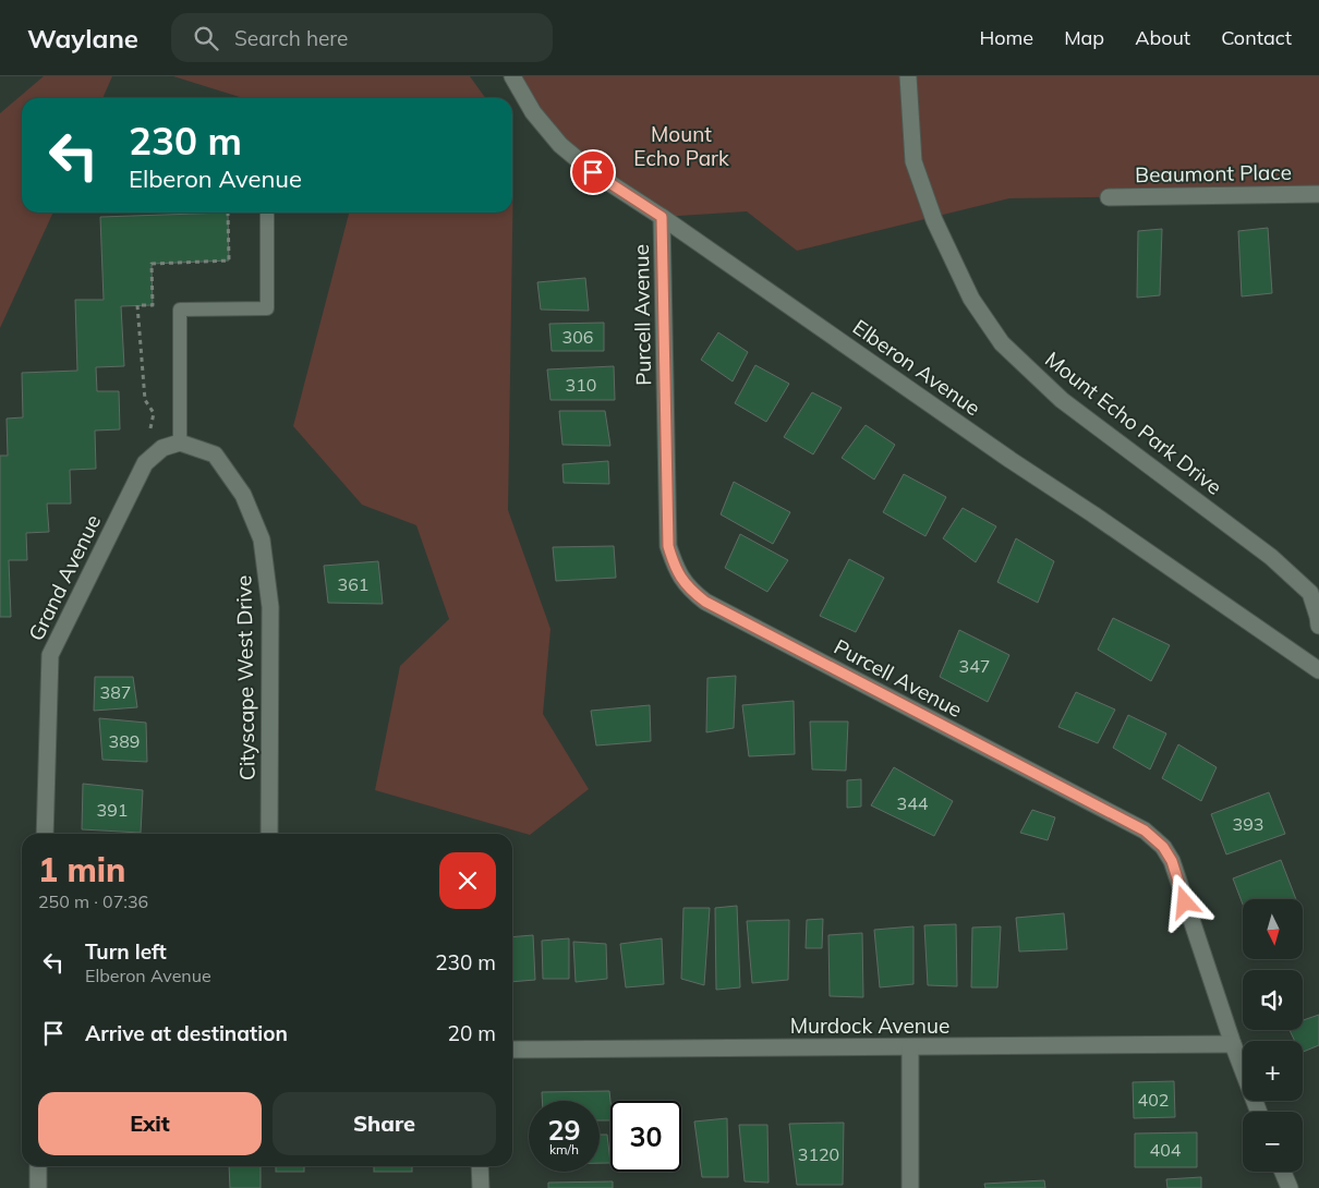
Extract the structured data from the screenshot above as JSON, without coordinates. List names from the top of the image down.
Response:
{
  "streets": {
    "street": [
      "Beaumont Place",
      "Purcell Avenue",
      "Elberon Avenue",
      "Mount Echo Park Drive",
      "Grand Avenue",
      "Cityscape West Drive",
      "Murdock Avenue"
    ]
  },
  "crossings": [
    ["Purcell Avenue", "Elberon Avenue"],
    ["Purcell Avenue", "Murdock Avenue"],
    ["Grand Avenue", "Cityscape West Drive"]
  ],
  "parks": ["Mount Echo Park"],
  "house_numbers": [
    "306",
    "310",
    "361",
    "347",
    "387",
    "389",
    "344",
    "391",
    "393",
    "402",
    "404",
    "3120"
  ],
  "north": "bottom",
  "page": {
    "header": "Waylane",
    "search": "Search here",
    "nav": [
      "Home",
      "Map",
      "About",
      "Contact"
    ],
    "turn": ["230 m", "Elberon Avenue"],
    "heading": ["1 min", "250 m · 07:36"],
    "map_buttons": ["+", "−"],
    "list": [
      {
        "name": "Turn left",
        "note": "Elberon Avenue",
        "value": "230 m"
      },
      {
        "name": "Arrive at destination",
        "value": "20 m"
      }
    ],
    "buttons": ["Exit", "Share"],
    "speed": "29 km/h",
    "limit": "30"
  }
}
